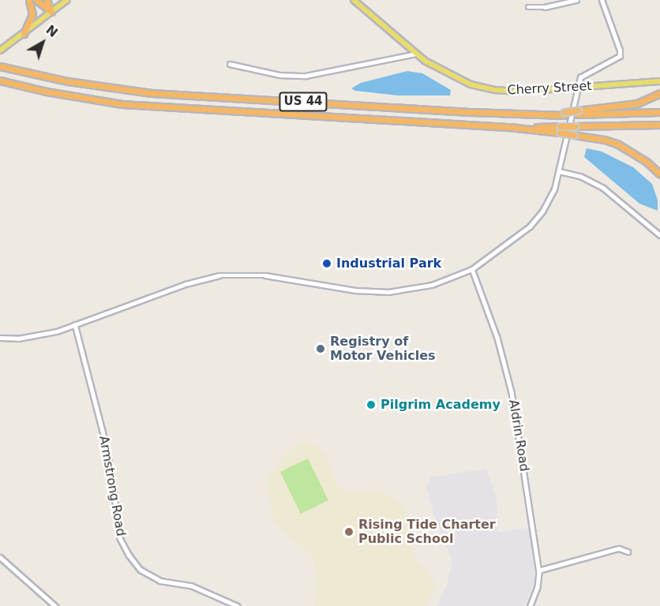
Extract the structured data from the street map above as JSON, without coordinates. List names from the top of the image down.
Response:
{
  "streets": {
    "highway": ["US 44"],
    "main road": ["Cherry Street"],
    "street": ["Aldrin Road", "Armstrong Road"]
  },
  "places": [
    "Industrial Park",
    "Registry of Motor Vehicles",
    "Pilgrim Academy",
    "Rising Tide Charter Public School"
  ],
  "north": "top right"
}
